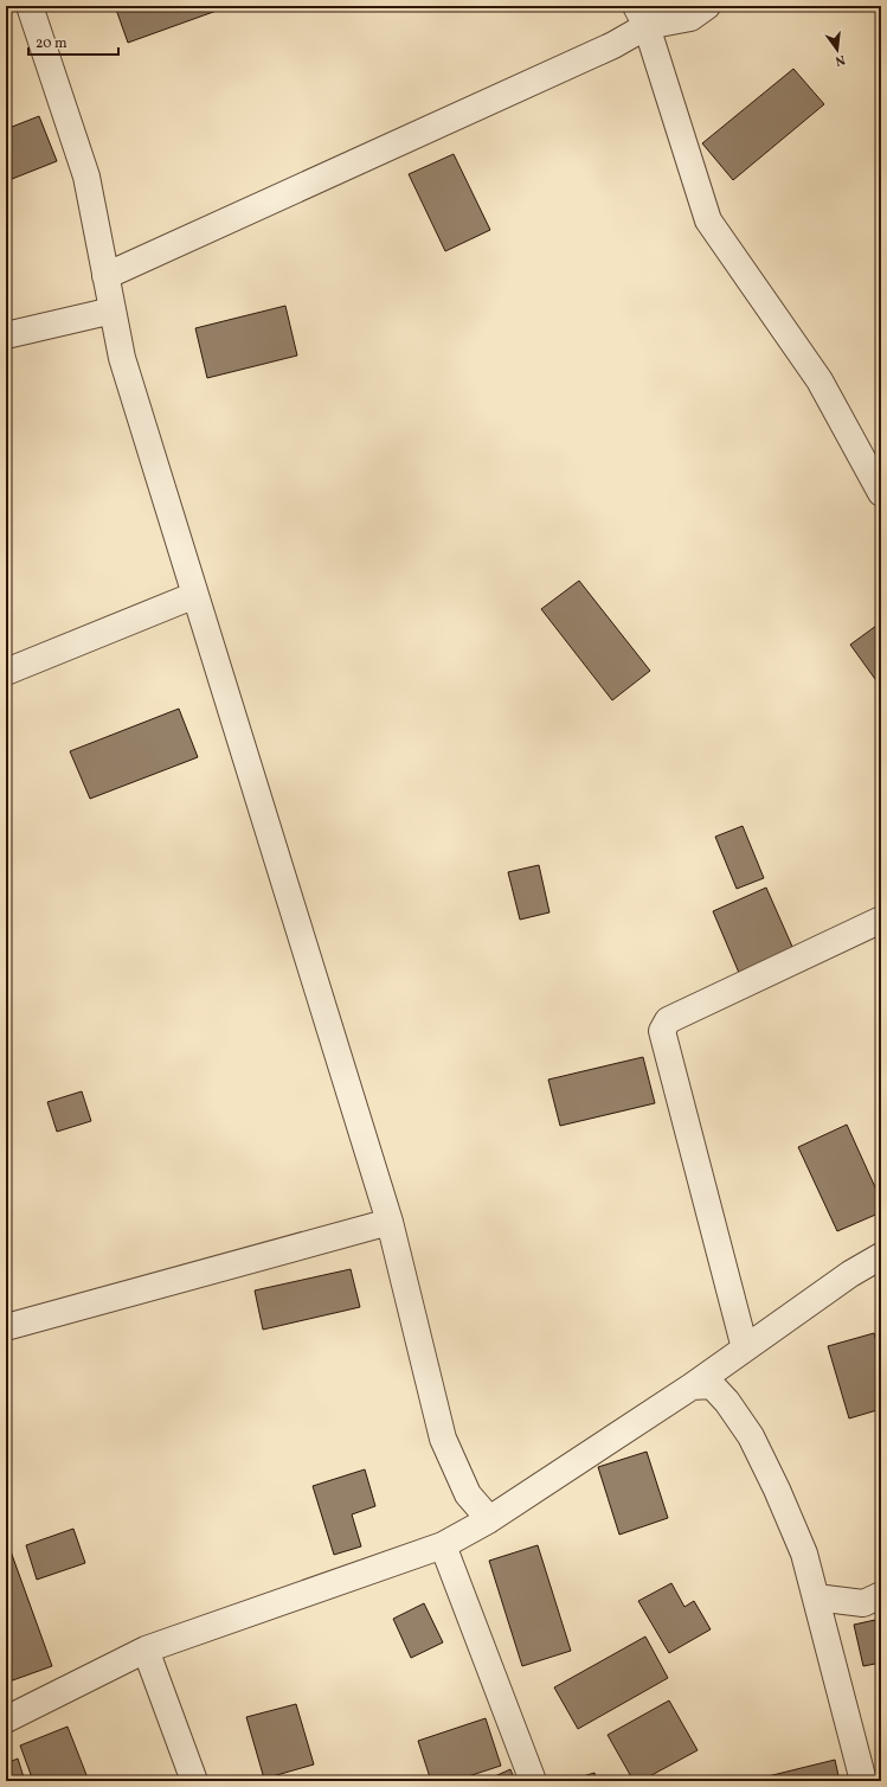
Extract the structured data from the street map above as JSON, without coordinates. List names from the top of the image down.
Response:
{
  "scale_bar": "20 m",
  "north": "bottom"
}
